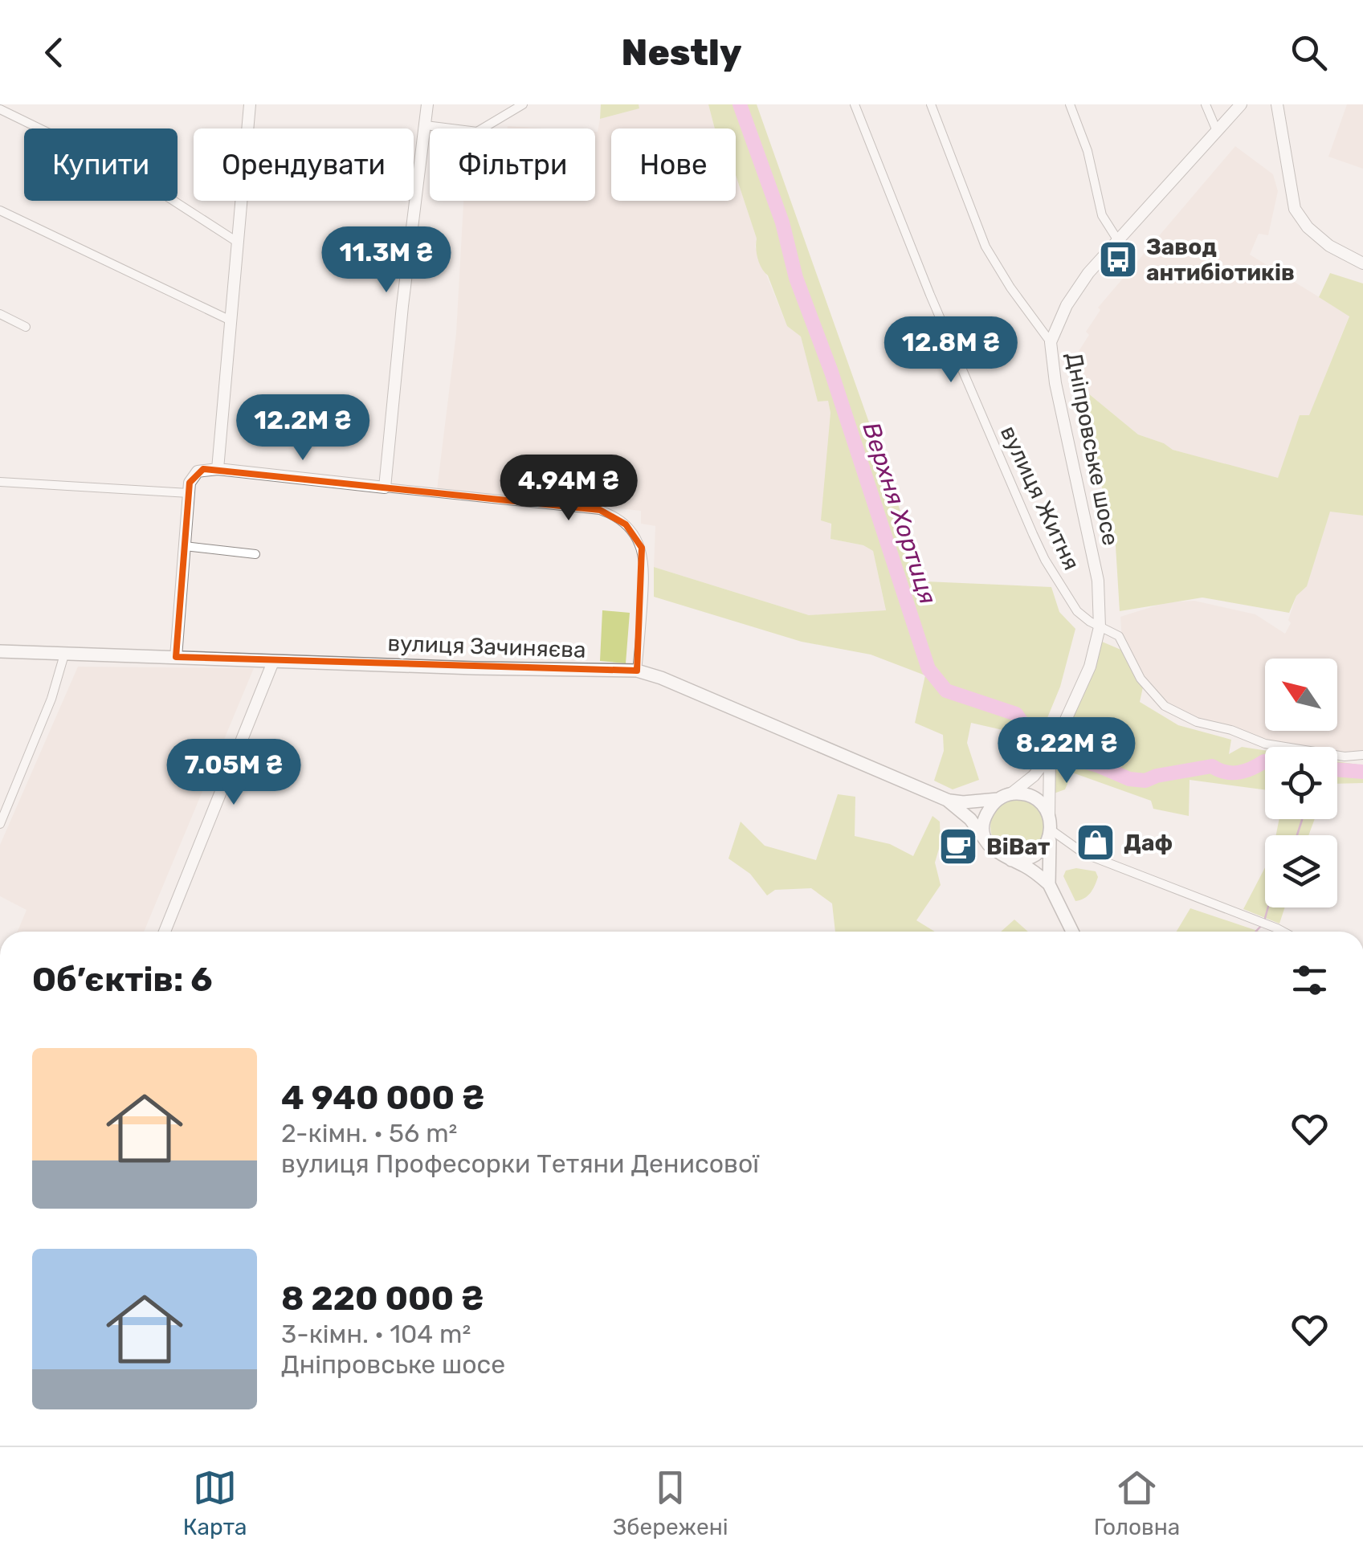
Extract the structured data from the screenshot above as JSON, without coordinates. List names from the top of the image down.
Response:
{
  "streets": {
    "main road": ["вулиця Зачиняєва"],
    "street": ["Дніпровське шосе", "вулиця Житня"]
  },
  "crossings": [
    ["Дніпровське шосе", "вулиця Житня"]
  ],
  "water": ["Верхня Хортиця"],
  "places": {
    "bus stop": ["Завод антибіотиків"],
    "shop": ["Даф"],
    "cafe": ["ВіВат"]
  },
  "north": "top left",
  "page": {
    "header": "Nestly",
    "chip": [
      "Купити",
      "Орендувати",
      "Фільтри",
      "Нове"
    ],
    "price": [
      "11.3M ₴",
      "12.8M ₴",
      "12.2M ₴",
      "4.94M ₴",
      "8.22M ₴",
      "7.05M ₴"
    ],
    "heading": "Об’єктів: 6",
    "list": [
      {
        "name": "4 940 000 ₴",
        "note": "2-кімн. · 56 m² · вулиця Професорки Тетяни Денисової"
      },
      {
        "name": "8 220 000 ₴",
        "note": "3-кімн. · 104 m² · Дніпровське шосе"
      }
    ],
    "tabs": ["Карта", "Збережені", "Головна"]
  }
}
